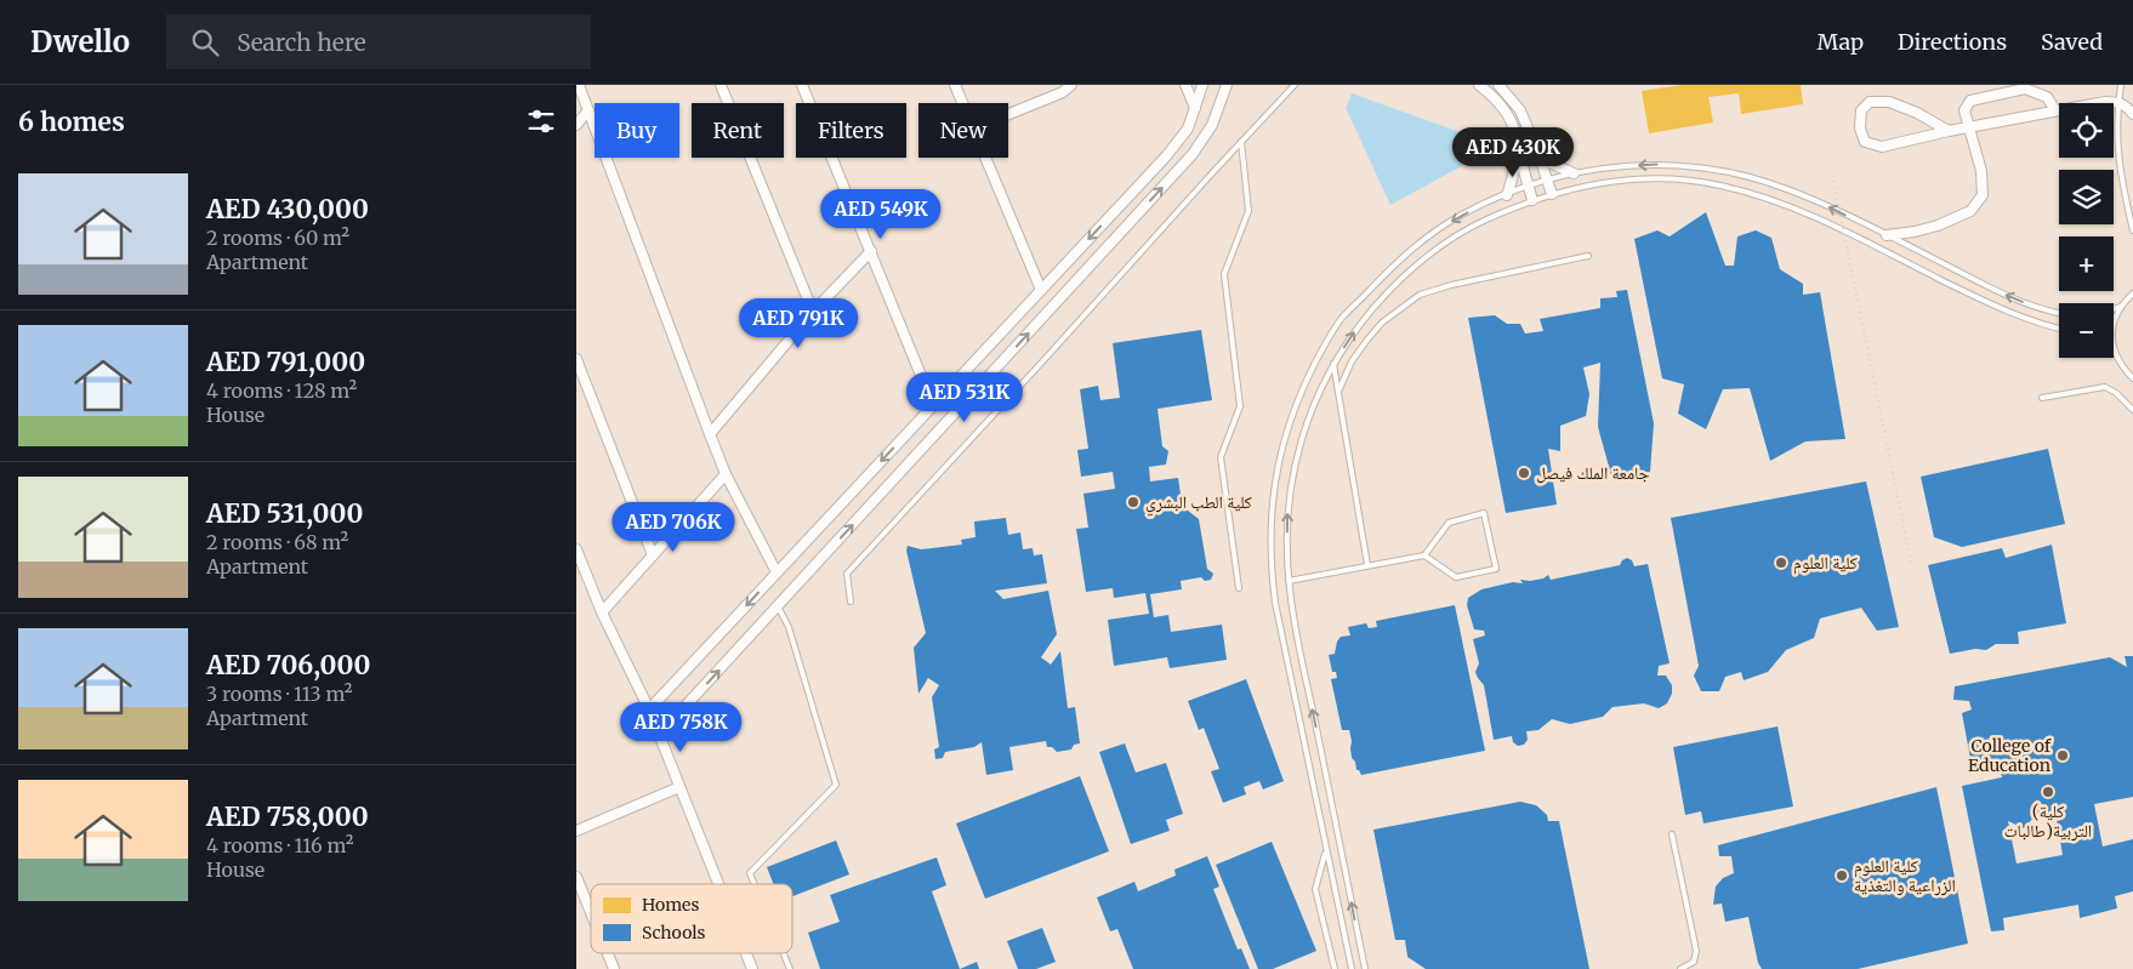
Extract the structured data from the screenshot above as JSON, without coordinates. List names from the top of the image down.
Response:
{
  "places": [
    "جامعة الملك فيصل",
    "كلية الطب البشري",
    "كلية العلوم",
    "College of Education",
    "(كلية التربية(طالبات",
    "كلية العلوم الزراعية والتغذية"
  ],
  "legend": ["Homes", "Schools"],
  "page": {
    "header": "Dwello",
    "search": "Search here",
    "nav": ["Map", "Directions", "Saved"],
    "heading": "6 homes",
    "map_buttons": ["+", "−"],
    "chip": [
      "Buy",
      "Rent",
      "Filters",
      "New"
    ],
    "price": [
      "AED 430K",
      "AED 549K",
      "AED 791K",
      "AED 531K",
      "AED 706K",
      "AED 758K"
    ],
    "list": [
      {
        "name": "AED 430,000",
        "note": "2 rooms · 60 m² · Apartment"
      },
      {
        "name": "AED 791,000",
        "note": "4 rooms · 128 m² · House"
      },
      {
        "name": "AED 531,000",
        "note": "2 rooms · 68 m² · Apartment"
      },
      {
        "name": "AED 706,000",
        "note": "3 rooms · 113 m² · Apartment"
      },
      {
        "name": "AED 758,000",
        "note": "4 rooms · 116 m² · House"
      }
    ]
  }
}
